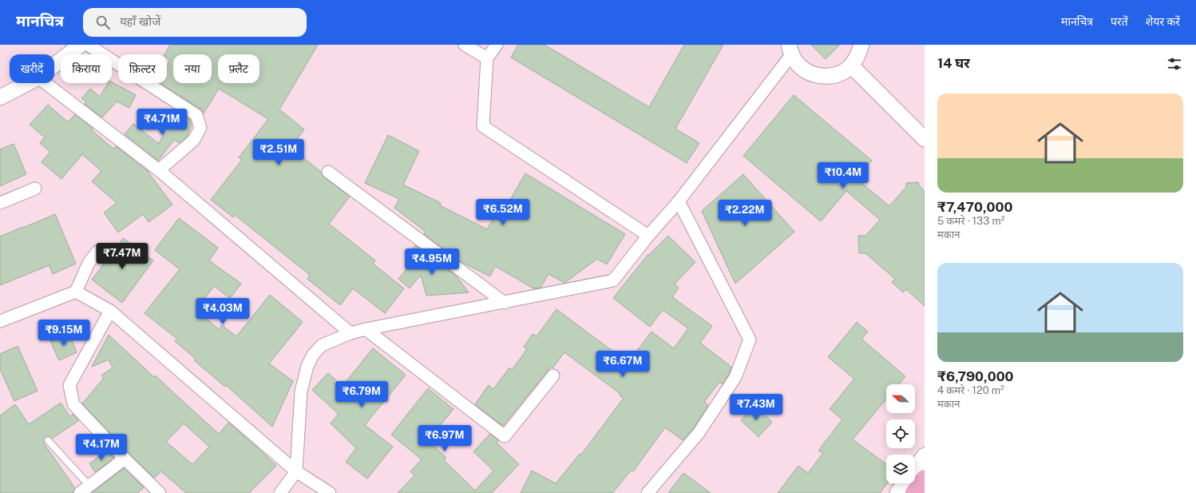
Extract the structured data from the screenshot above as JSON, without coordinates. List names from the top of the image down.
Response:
{
  "north": "left",
  "page": {
    "header": "मानचित्र",
    "search": "यहाँ खोजें",
    "nav": ["मानचित्र", "परतें", "शेयर करें"],
    "heading": "14 घर",
    "chip": [
      "खरीदें",
      "किराया",
      "फ़िल्टर",
      "नया",
      "फ़्लैट"
    ],
    "list": [
      {
        "name": "₹7,470,000",
        "note": "5 कमरे · 133 m² · मकान"
      },
      {
        "name": "₹6,790,000",
        "note": "4 कमरे · 120 m² · मकान"
      }
    ],
    "price": [
      "₹4.71M",
      "₹2.51M",
      "₹10.4M",
      "₹6.52M",
      "₹2.22M",
      "₹7.47M",
      "₹4.95M",
      "₹4.03M",
      "₹9.15M",
      "₹6.67M",
      "₹6.79M",
      "₹7.43M",
      "₹6.97M",
      "₹4.17M"
    ]
  }
}
